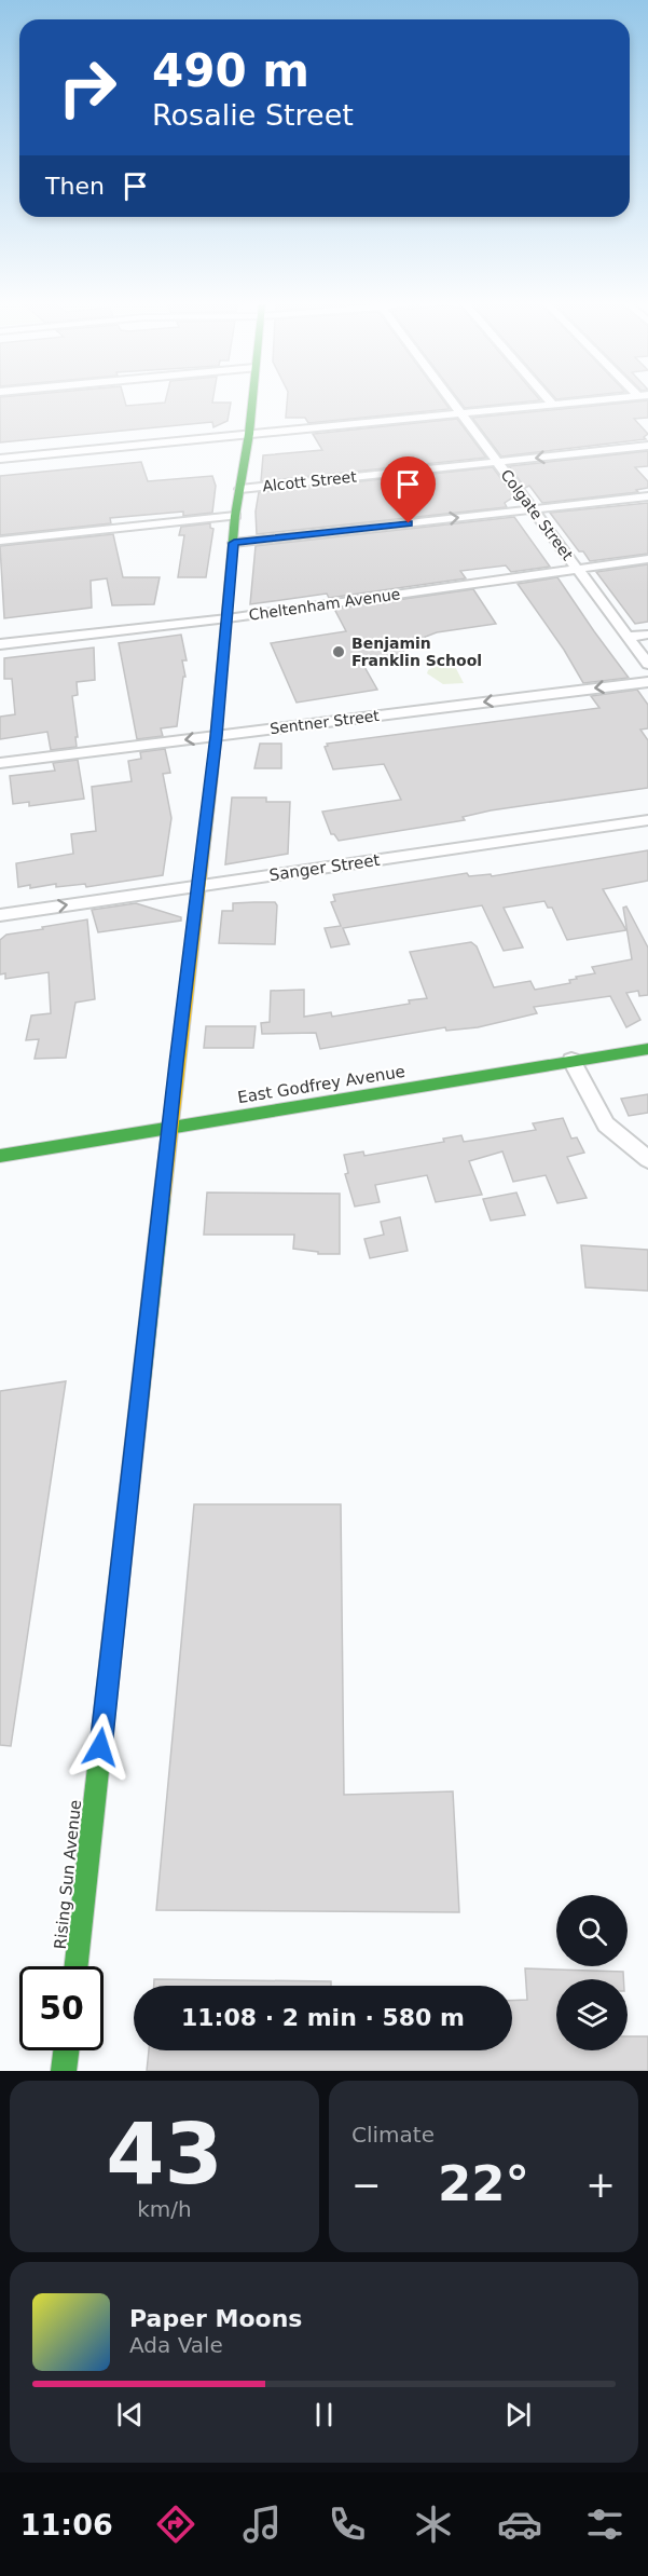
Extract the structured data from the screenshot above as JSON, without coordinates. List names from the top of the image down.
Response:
{
  "streets": {
    "main road": ["East Godfrey Avenue", "Rising Sun Avenue"],
    "street": [
      "Alcott Street",
      "Colgate Street",
      "Cheltenham Avenue",
      "Sentner Street",
      "Sanger Street"
    ]
  },
  "crossings": [
    ["Alcott Street", "Colgate Street"],
    ["Alcott Street", "Rising Sun Avenue"],
    ["Colgate Street", "Cheltenham Avenue"],
    ["Cheltenham Avenue", "Rising Sun Avenue"],
    ["Sentner Street", "Rising Sun Avenue"],
    ["Sanger Street", "Rising Sun Avenue"],
    ["East Godfrey Avenue", "Rising Sun Avenue"]
  ],
  "one_way": ["Sentner Street"],
  "places": ["Benjamin Franklin School"],
  "page": {
    "turn": ["490 m", "Rosalie Street"],
    "then": "Then",
    "limit": "50",
    "trip": "11:08 · 2 min · 580 m",
    "tile": [
      ["43", "km/h"],
      "Climate"
    ],
    "heat": ["−", "22°", "+"],
    "song": ["Paper Moons", "Ada Vale"],
    "tabs": "11:06"
  }
}
